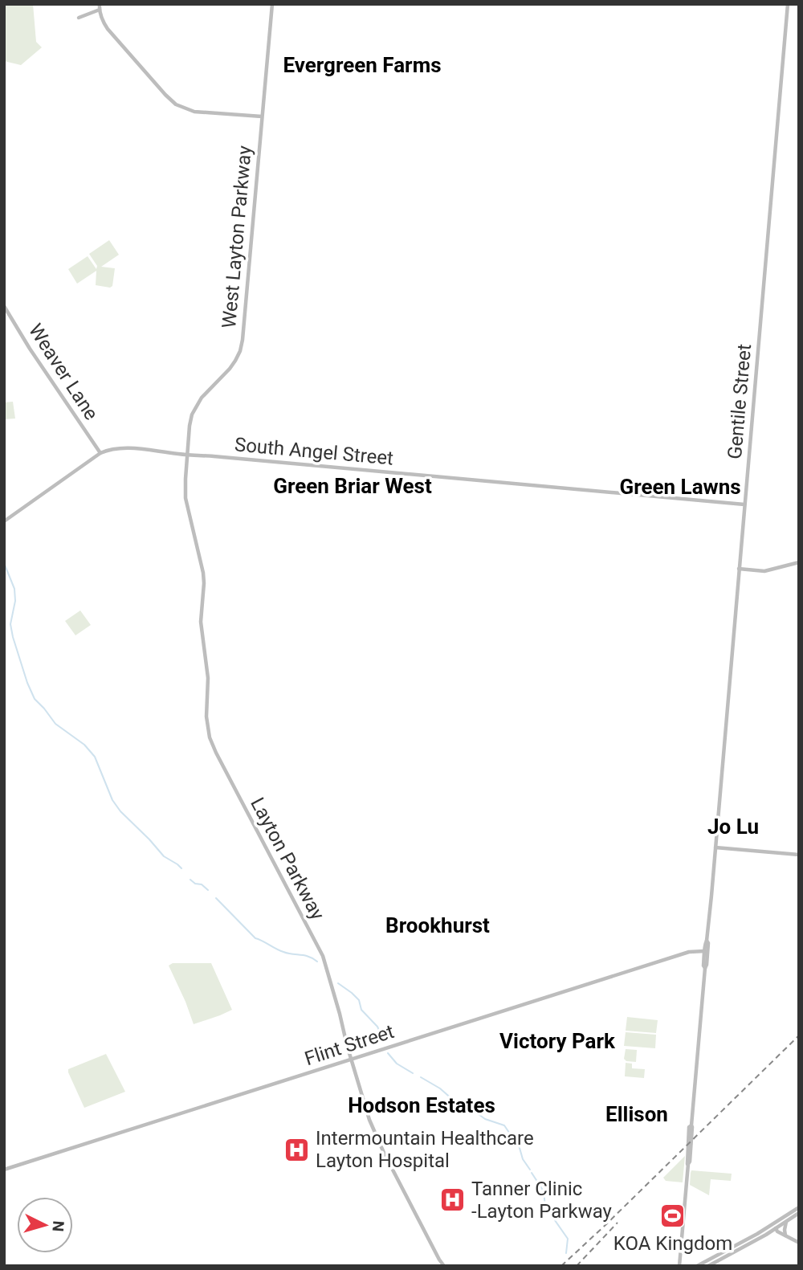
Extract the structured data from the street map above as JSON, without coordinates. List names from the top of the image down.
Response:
{
  "streets": {
    "main road": [
      "West Layton Parkway",
      "Weaver Lane",
      "Gentile Street",
      "South Angel Street",
      "Layton Parkway",
      "Flint Street"
    ]
  },
  "crossings": [
    ["West Layton Parkway", "South Angel Street"],
    ["West Layton Parkway", "Layton Parkway"],
    ["Weaver Lane", "South Angel Street"],
    ["Gentile Street", "South Angel Street"],
    ["Gentile Street", "Flint Street"],
    ["South Angel Street", "Layton Parkway"],
    ["Layton Parkway", "Flint Street"]
  ],
  "districts": [
    "Evergreen Farms",
    "Green Briar West",
    "Green Lawns",
    "Jo Lu",
    "Brookhurst",
    "Victory Park",
    "Hodson Estates",
    "Ellison"
  ],
  "places": {
    "hospital": ["Intermountain Healthcare Layton Hospital", "Tanner Clinic -Layton Parkway"],
    "sports": ["KOA Kingdom"]
  },
  "north": "right"
}
